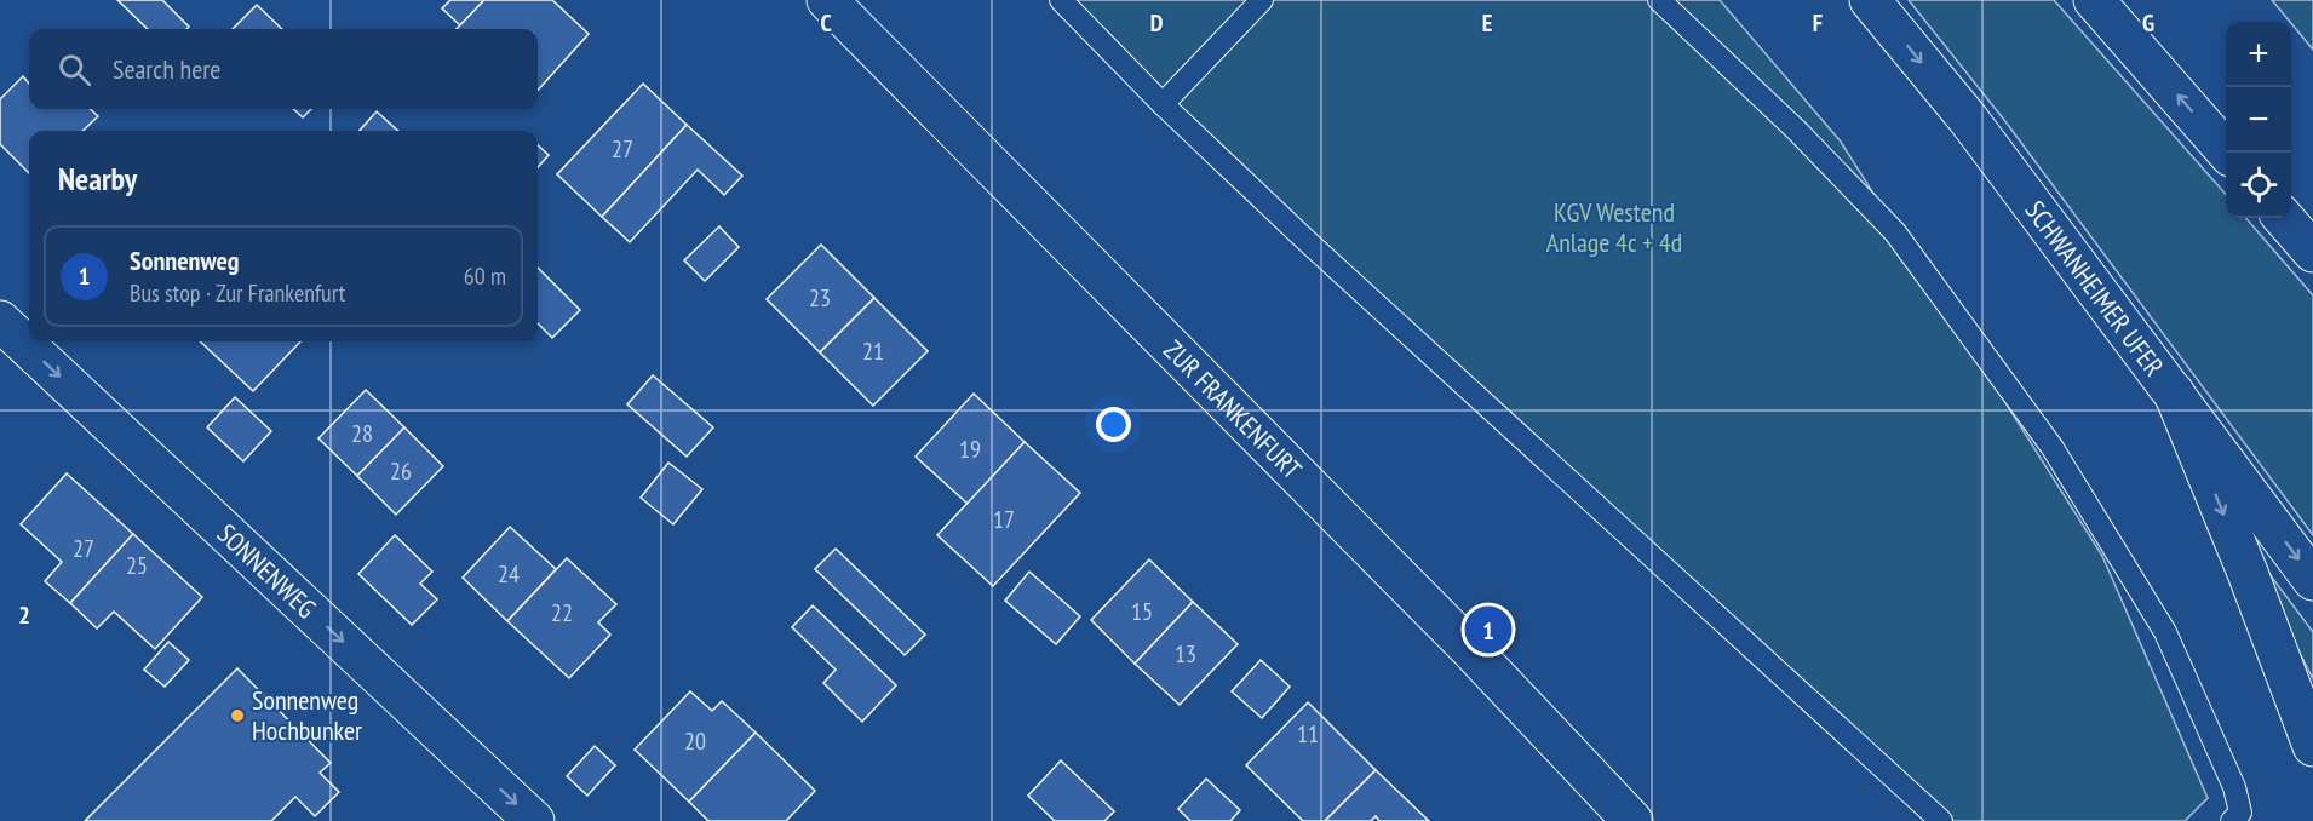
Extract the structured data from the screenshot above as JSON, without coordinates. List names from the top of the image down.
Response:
{
  "streets": {
    "main road": ["SCHWANHEIMER UFER", "ZUR FRANKENFURT", "SONNENWEG"]
  },
  "one_way": ["SONNENWEG"],
  "parks": ["KGV Westend Anlage 4c + 4d"],
  "places": ["Sonnenweg Hochbunker"],
  "house_numbers": [
    "27",
    "23",
    "21",
    "28",
    "19",
    "26",
    "17",
    "27",
    "25",
    "24",
    "15",
    "22",
    "13",
    "11",
    "20"
  ],
  "page": {
    "map_buttons": ["+", "−"],
    "search": "Search here",
    "heading": "Nearby",
    "list": [
      {
        "mark": "1",
        "name": "Sonnenweg",
        "note": "Bus stop · Zur Frankenfurt",
        "value": "60 m"
      }
    ],
    "pins": "1"
  },
  "grid": {
    "columns": [
      "C",
      "D",
      "E",
      "F",
      "G"
    ],
    "rows": ["2"]
  }
}
